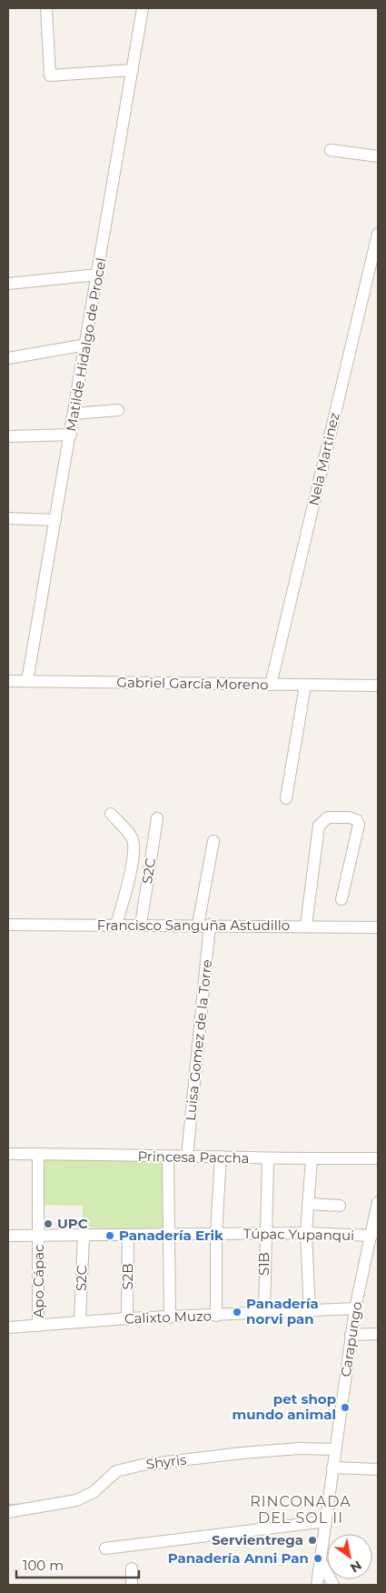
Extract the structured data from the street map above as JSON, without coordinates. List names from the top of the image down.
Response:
{
  "streets": {
    "street": [
      "Matilde Hidalgo de Procel",
      "Nela Martinez",
      "Gabriel García Moreno",
      "S2C",
      "Francisco Sanguña Astudillo",
      "Luisa Gomez de la Torre",
      "Princesa Paccha",
      "Túpac Yupanqui",
      "S1B",
      "S2B",
      "Apo Cápac",
      "Calixto Muzo",
      "Carapungo",
      "Shyris"
    ]
  },
  "crossings": [
    ["Matilde Hidalgo de Procel", "Gabriel García Moreno"],
    ["Nela Martinez", "Gabriel García Moreno"],
    ["S2C", "Francisco Sanguña Astudillo"],
    ["S2C", "Túpac Yupanqui"],
    ["S2C", "Calixto Muzo"],
    ["Francisco Sanguña Astudillo", "Luisa Gomez de la Torre"],
    ["Luisa Gomez de la Torre", "Princesa Paccha"],
    ["Princesa Paccha", "S1B"],
    ["Princesa Paccha", "Apo Cápac"],
    ["Túpac Yupanqui", "S1B"],
    ["Túpac Yupanqui", "S2B"],
    ["Túpac Yupanqui", "Apo Cápac"],
    ["Túpac Yupanqui", "Carapungo"],
    ["S1B", "Calixto Muzo"],
    ["S2B", "Calixto Muzo"],
    ["Apo Cápac", "Calixto Muzo"],
    ["Calixto Muzo", "Carapungo"],
    ["Carapungo", "Shyris"]
  ],
  "districts": ["RINCONADA DEL SOL II"],
  "places": [
    "UPC",
    "Panadería Erik",
    "Panadería norvi pan",
    "pet shop mundo animal",
    "Servientrega",
    "Panadería Anni Pan"
  ],
  "scale_bar": "100 m",
  "north": "bottom right"
}
